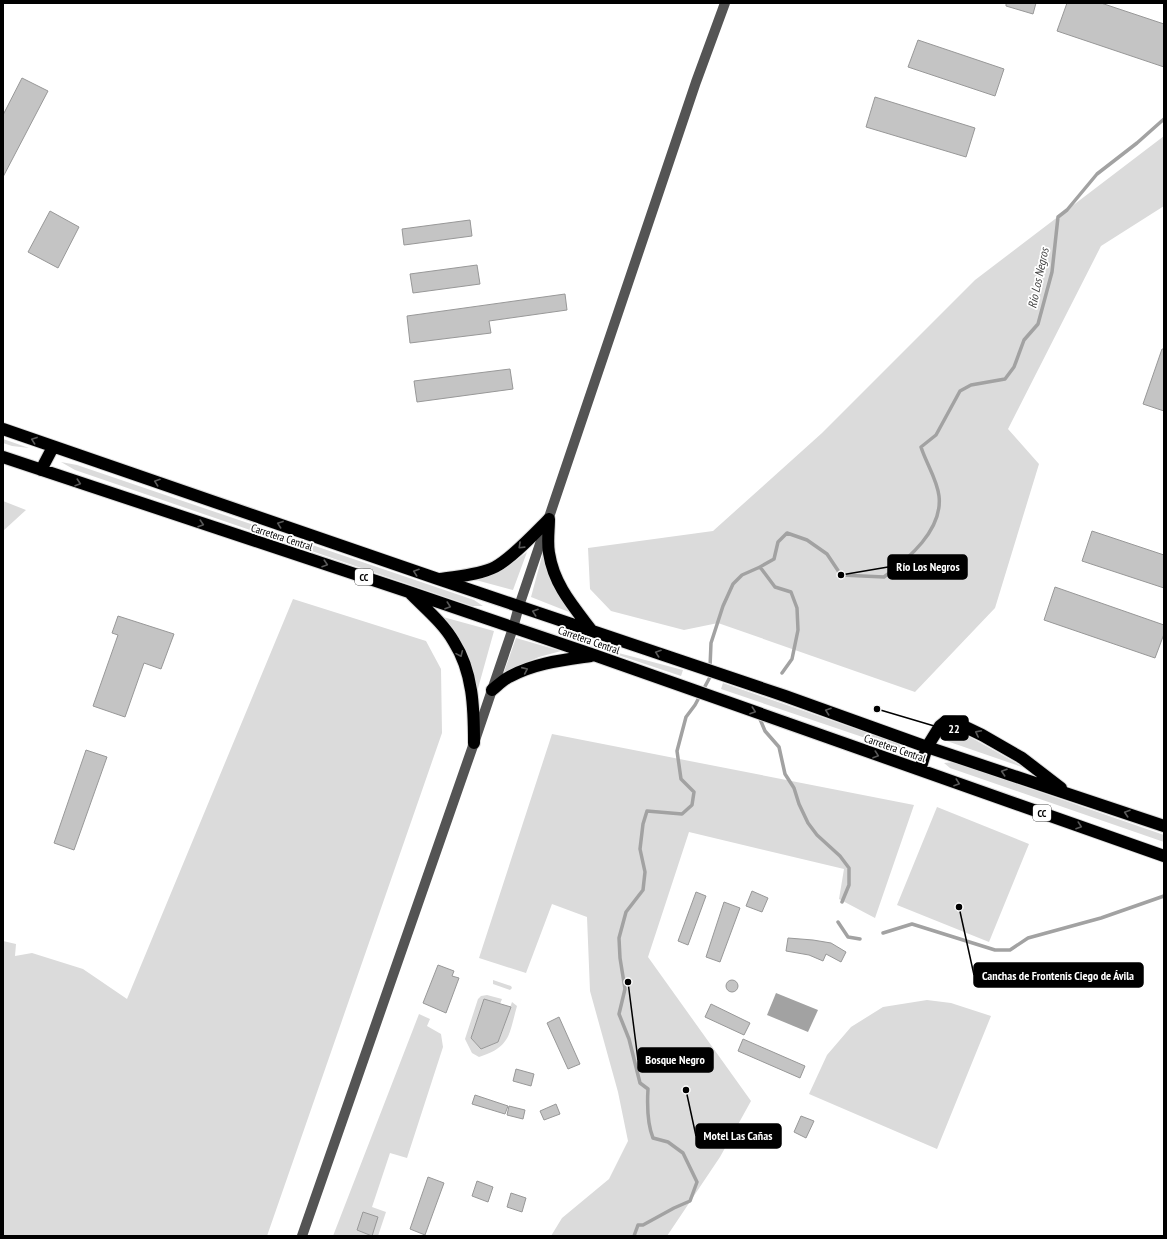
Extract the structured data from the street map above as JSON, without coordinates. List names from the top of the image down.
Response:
{
  "streets": {
    "highway": ["Carretera Central", "CC"]
  },
  "water": ["Río Los Negros"],
  "places": [
    "Río Los Negros",
    "22",
    "Canchas de Frontenis Ciego de Ávila",
    "Bosque Negro",
    "Motel Las Cañas"
  ]
}
